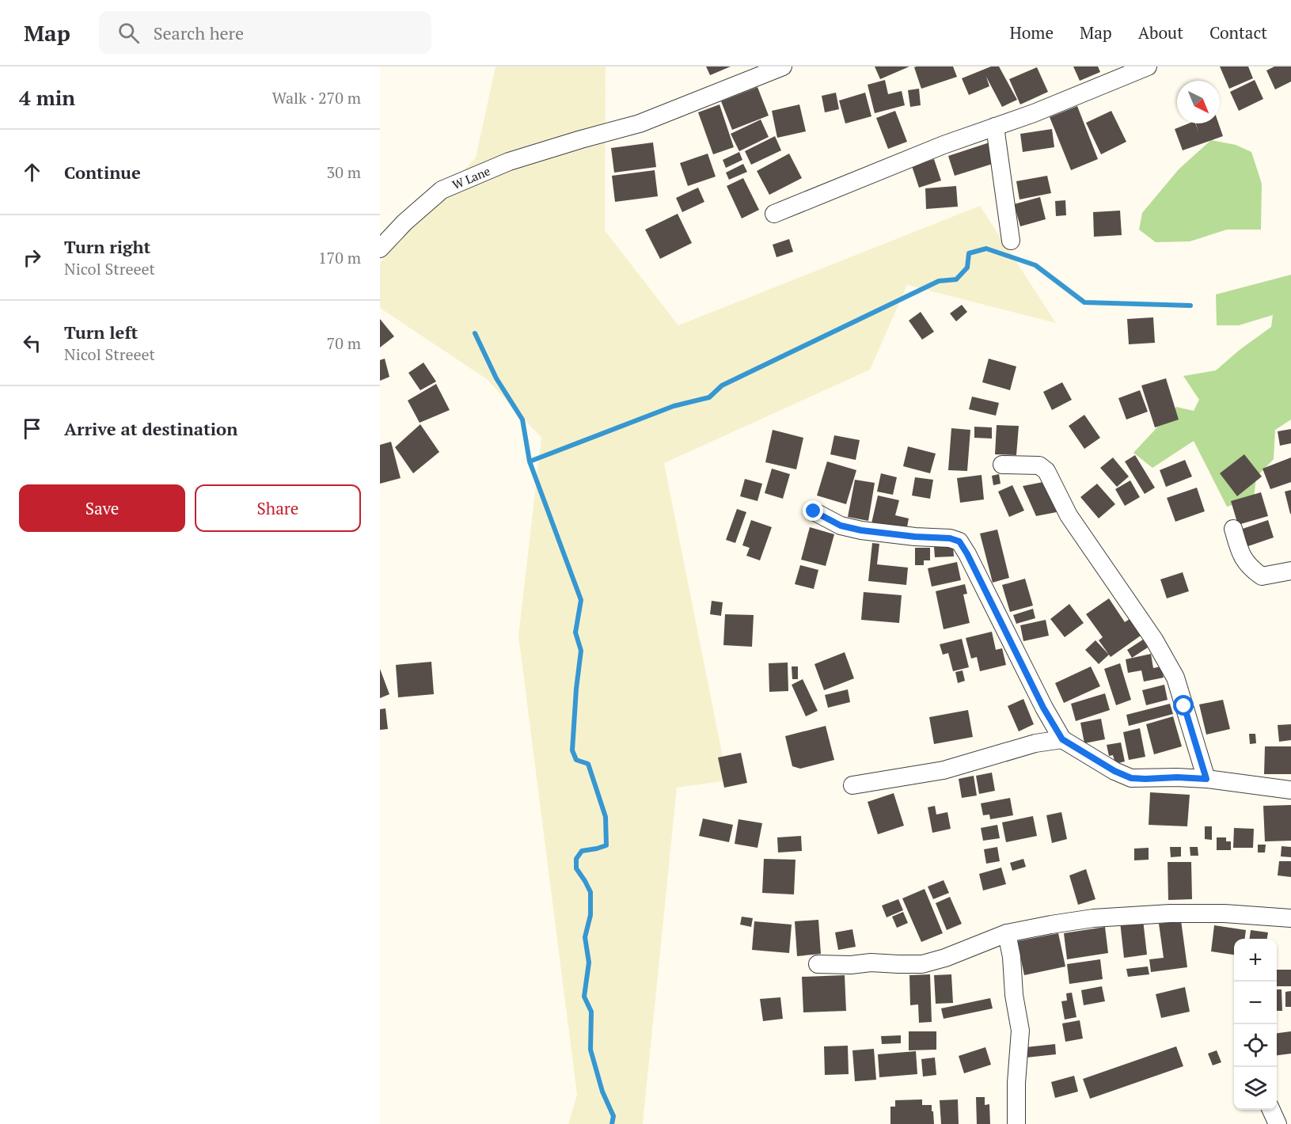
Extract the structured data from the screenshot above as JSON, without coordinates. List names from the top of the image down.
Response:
{
  "streets": {
    "street": ["W Lane"]
  },
  "north": "bottom right",
  "page": {
    "header": "Map",
    "search": "Search here",
    "nav": [
      "Home",
      "Map",
      "About",
      "Contact"
    ],
    "heading": ["4 min", "Walk · 270 m"],
    "list": [
      ["Continue", "30 m"],
      ["Turn right", "Nicol Streeet", "170 m"],
      ["Turn left", "Nicol Streeet", "70 m"],
      "Arrive at destination"
    ],
    "buttons": ["Save", "Share"],
    "map_buttons": ["+", "−"]
  }
}
